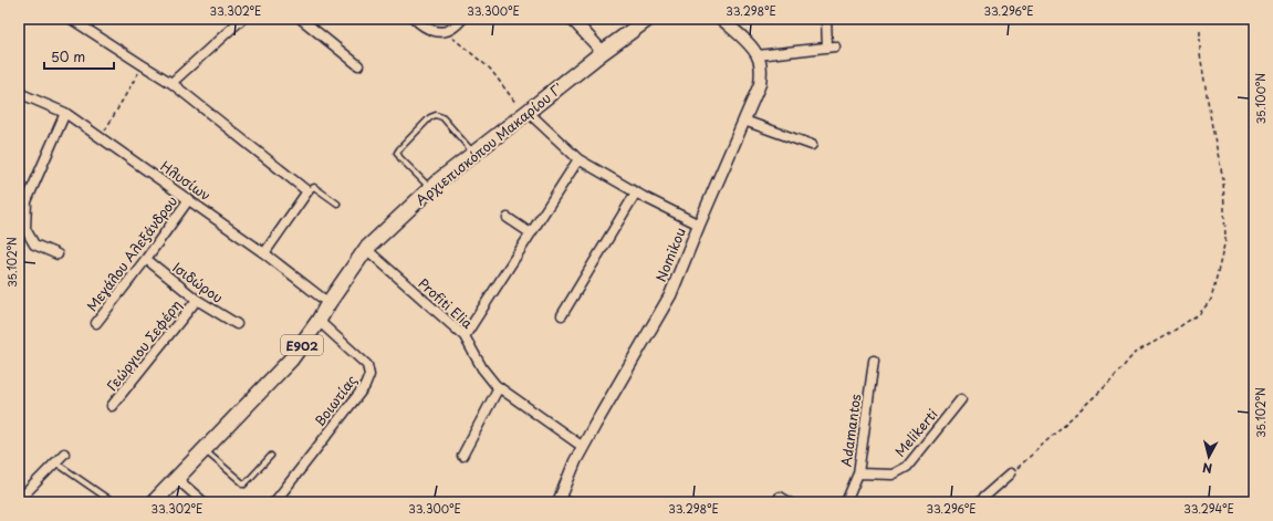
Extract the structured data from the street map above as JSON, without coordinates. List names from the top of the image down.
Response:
{
  "streets": {
    "main road": ["Αρχιεπισκόπου Μακαρίου Γ'", "E902"],
    "street": [
      "Ηλυσίων",
      "Μεγάλου Αλεξάνδρου",
      "Nomikou",
      "Ισιδώρου",
      "Profiti Elia",
      "Γεώργιου Σεφέρη",
      "Βοιωτίας",
      "Adamantos",
      "Melikerti"
    ]
  },
  "crossings": [
    ["Αρχιεπισκόπου Μακαρίου Γ'", "Ηλυσίων"],
    ["Αρχιεπισκόπου Μακαρίου Γ'", "Profiti Elia"],
    ["Αρχιεπισκόπου Μακαρίου Γ'", "Βοιωτίας"],
    ["Ηλυσίων", "Μεγάλου Αλεξάνδρου"],
    ["Μεγάλου Αλεξάνδρου", "Ισιδώρου"],
    ["Nomikou", "Profiti Elia"],
    ["Ισιδώρου", "Γεώργιου Σεφέρη"],
    ["Adamantos", "Melikerti"]
  ],
  "scale_bar": "50 m",
  "north": "bottom",
  "coordinates": [
    "33.302°E",
    "33.300°E",
    "33.298°E",
    "33.296°E",
    "35.100°N",
    "35.102°N",
    "33.294°E"
  ]
}
